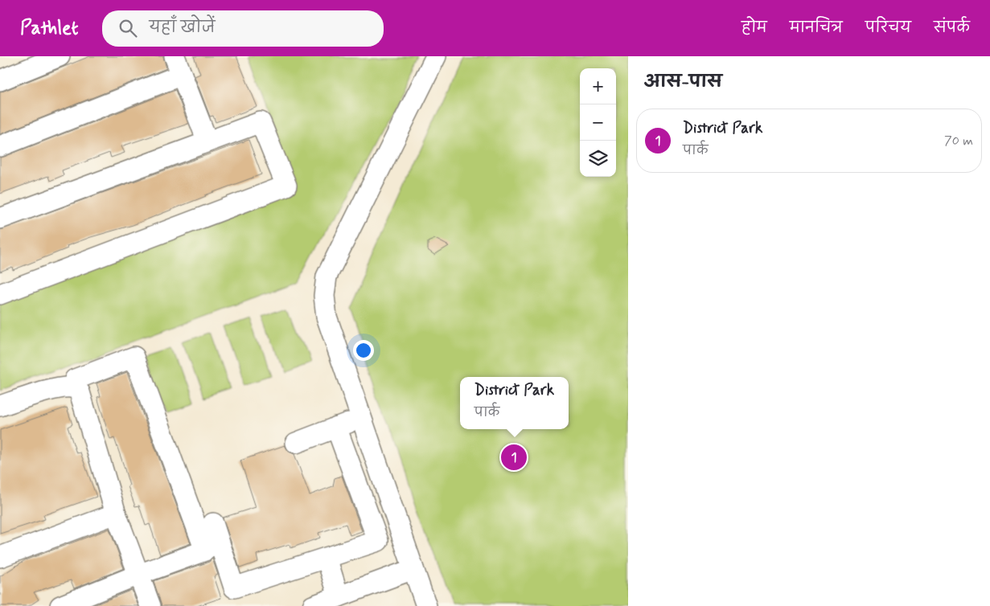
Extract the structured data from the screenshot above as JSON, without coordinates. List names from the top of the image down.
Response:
{
  "page": {
    "header": "Pathlet",
    "search": "यहाँ खोजें",
    "nav": [
      "होम",
      "मानचित्र",
      "परिचय",
      "संपर्क"
    ],
    "heading": "आस-पास",
    "map_buttons": ["+", "−"],
    "list": [
      {
        "mark": "1",
        "name": "District Park",
        "note": "पार्क",
        "value": "70 m"
      }
    ],
    "popup": ["District Park", "पार्क"],
    "pins": "1"
  }
}
